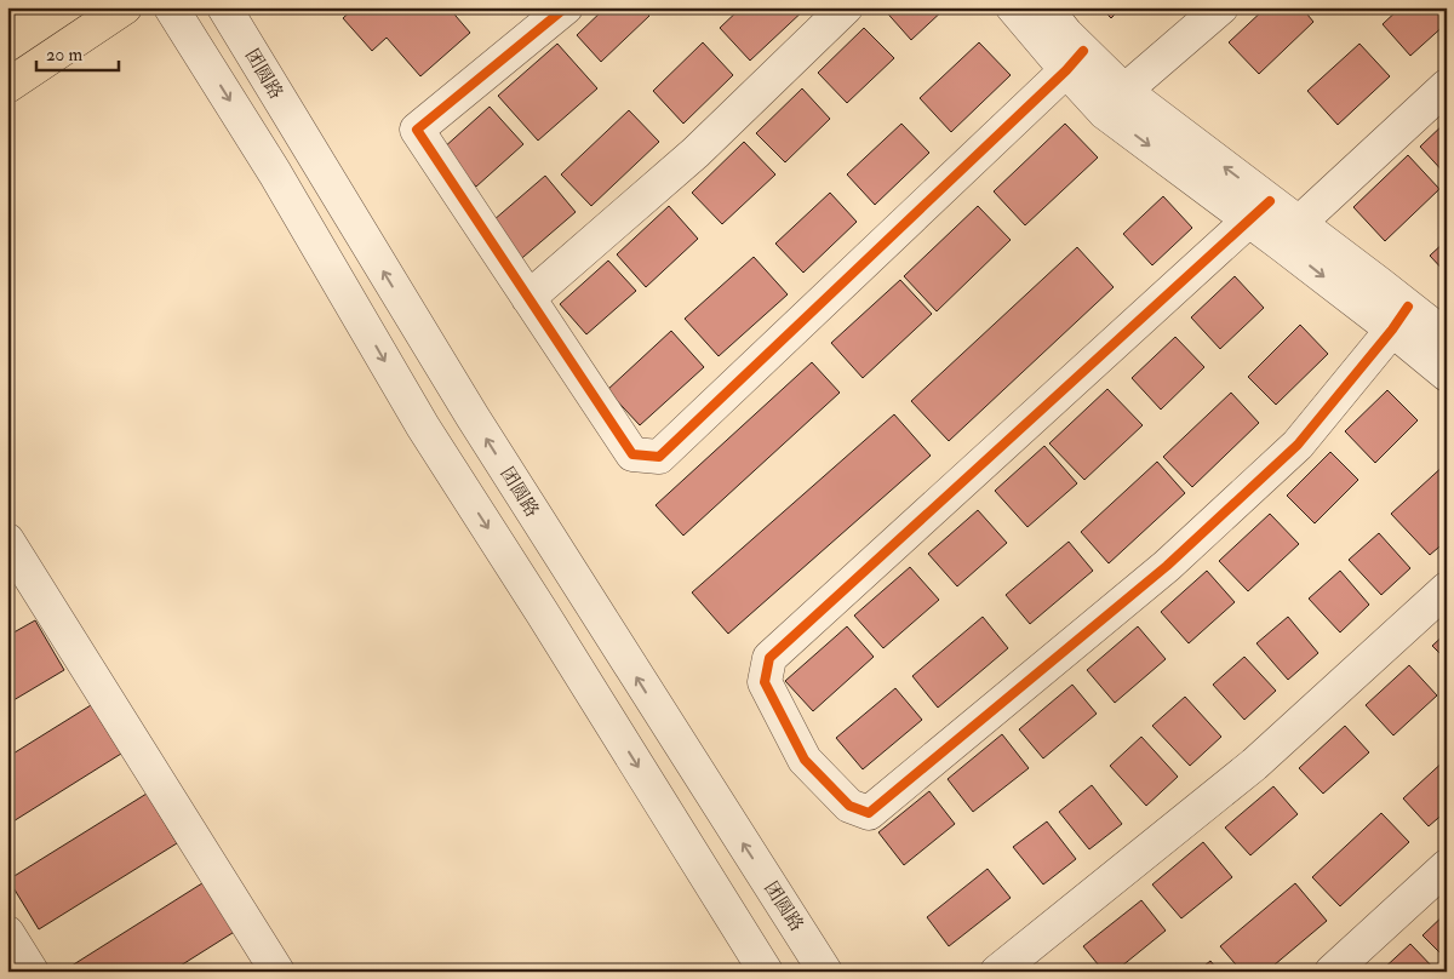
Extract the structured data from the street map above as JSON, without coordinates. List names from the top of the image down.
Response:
{
  "streets": {
    "street": ["团圆路"]
  },
  "scale_bar": "20 m"
}
